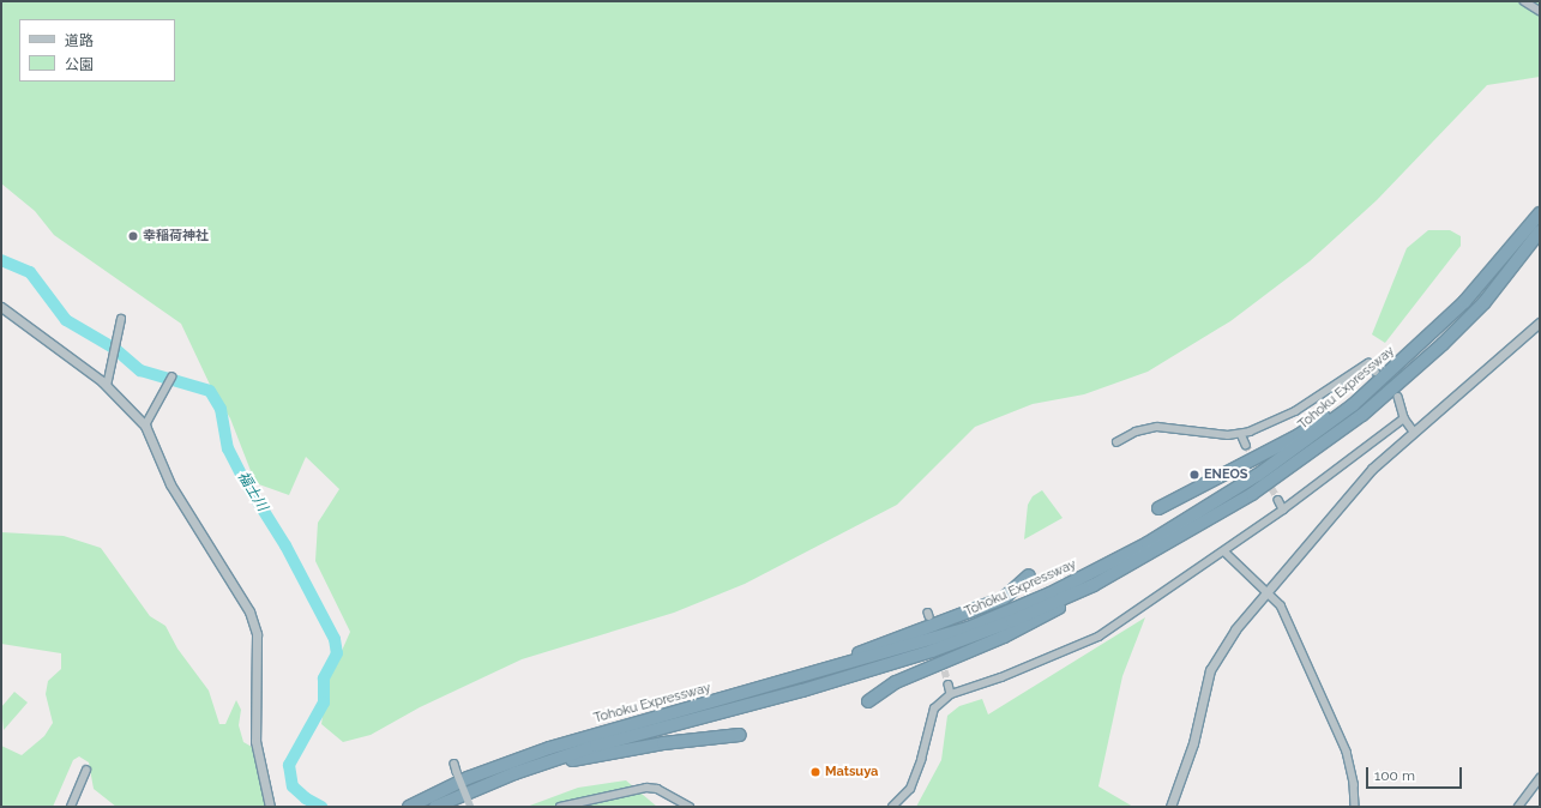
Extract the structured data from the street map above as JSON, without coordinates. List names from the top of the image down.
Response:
{
  "streets": {
    "highway": ["Tohoku Expressway"]
  },
  "water": ["福士川"],
  "places": ["幸稲荷神社", "ENEOS", "Matsuya"],
  "legend": ["道路", "公園"],
  "scale_bar": "100 m"
}
